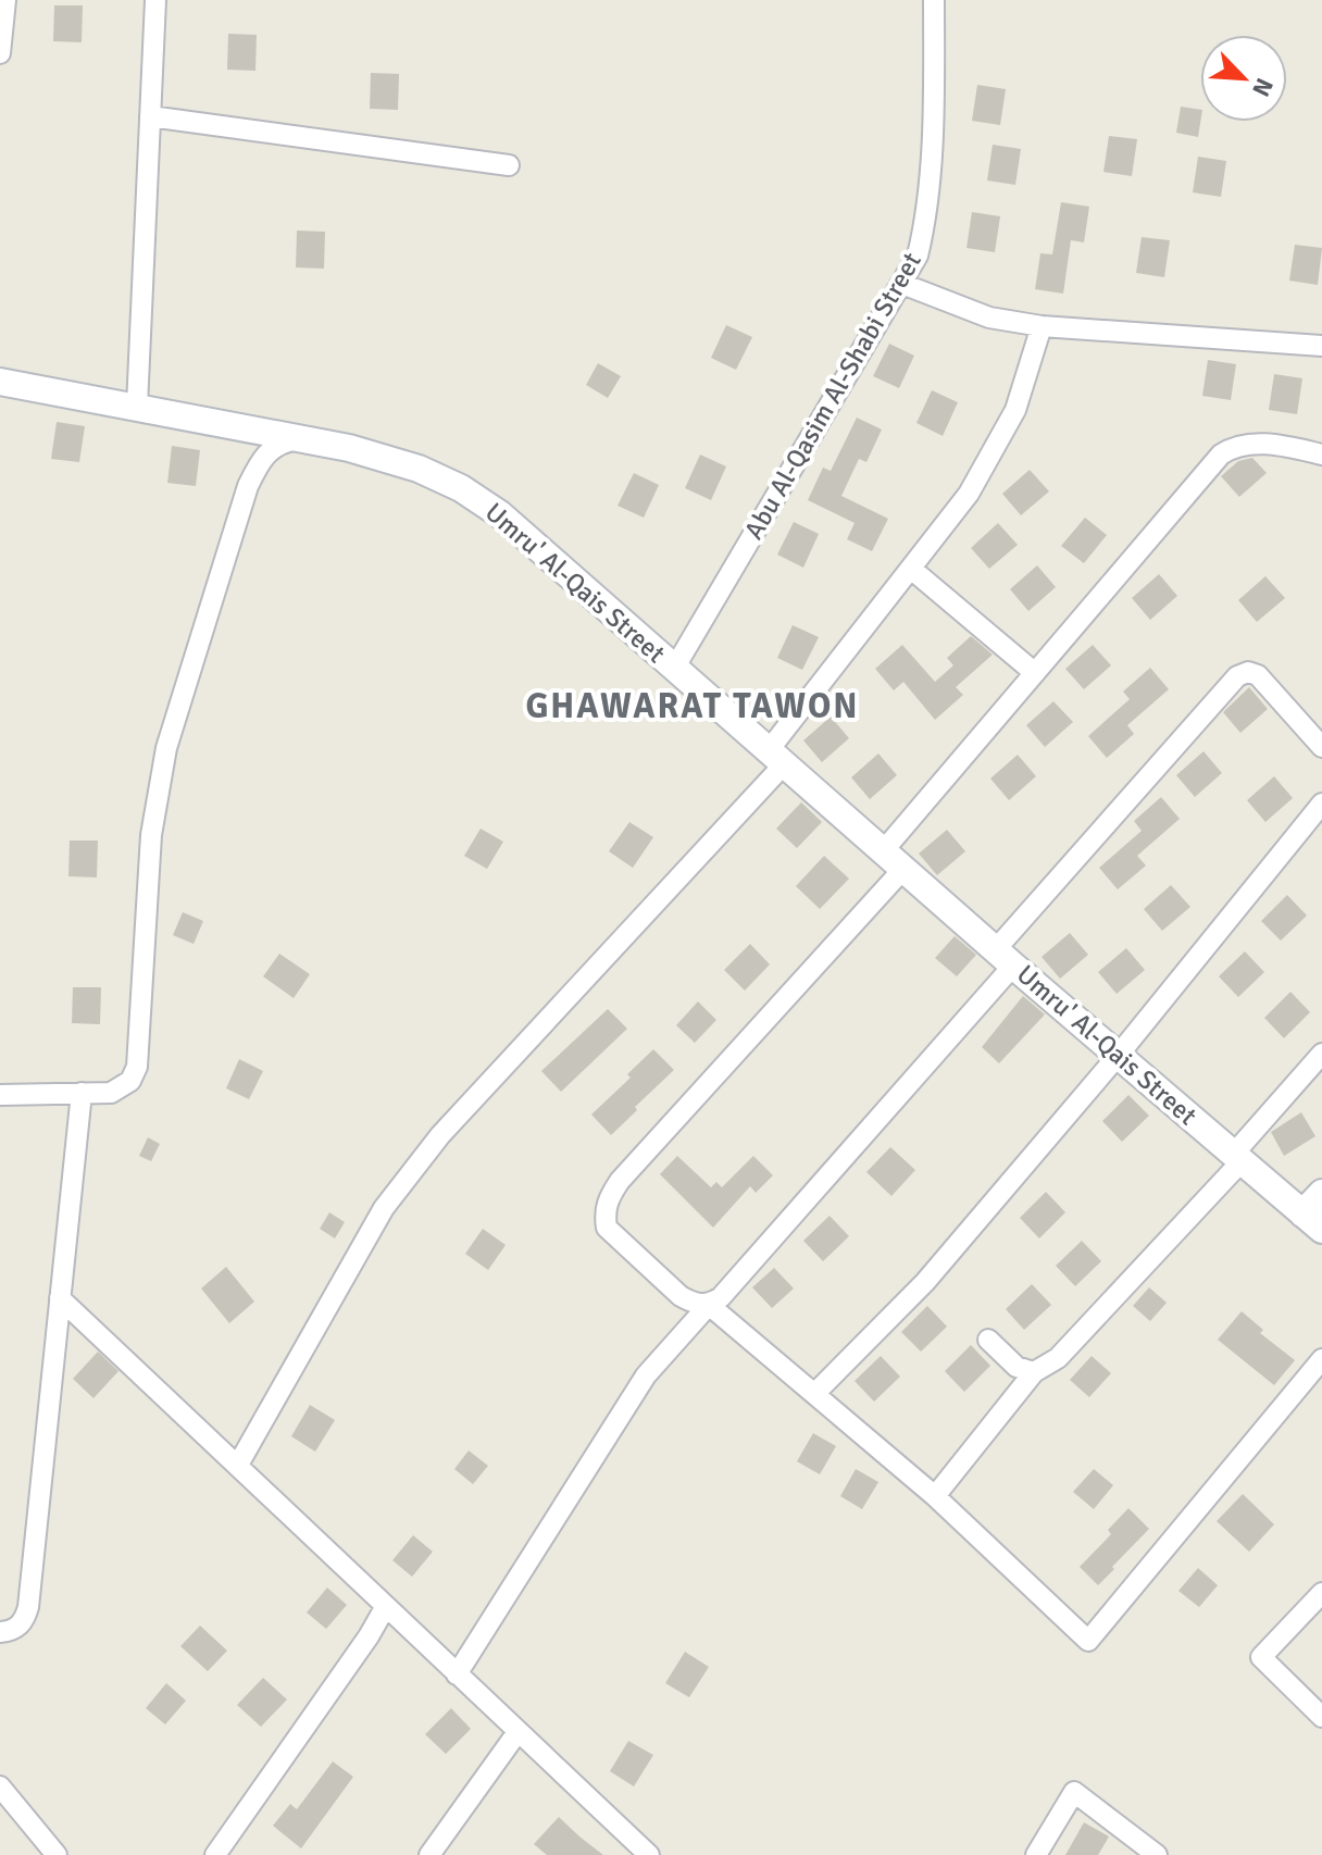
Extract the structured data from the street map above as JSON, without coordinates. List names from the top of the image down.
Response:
{
  "streets": {
    "street": ["Abu Al-Qasim Al-Shabi Street", "Umru' Al-Qais Street"]
  },
  "crossings": [
    ["Abu Al-Qasim Al-Shabi Street", "Umru' Al-Qais Street"]
  ],
  "districts": ["GHAWARAT TAWON"],
  "north": "bottom right"
}
